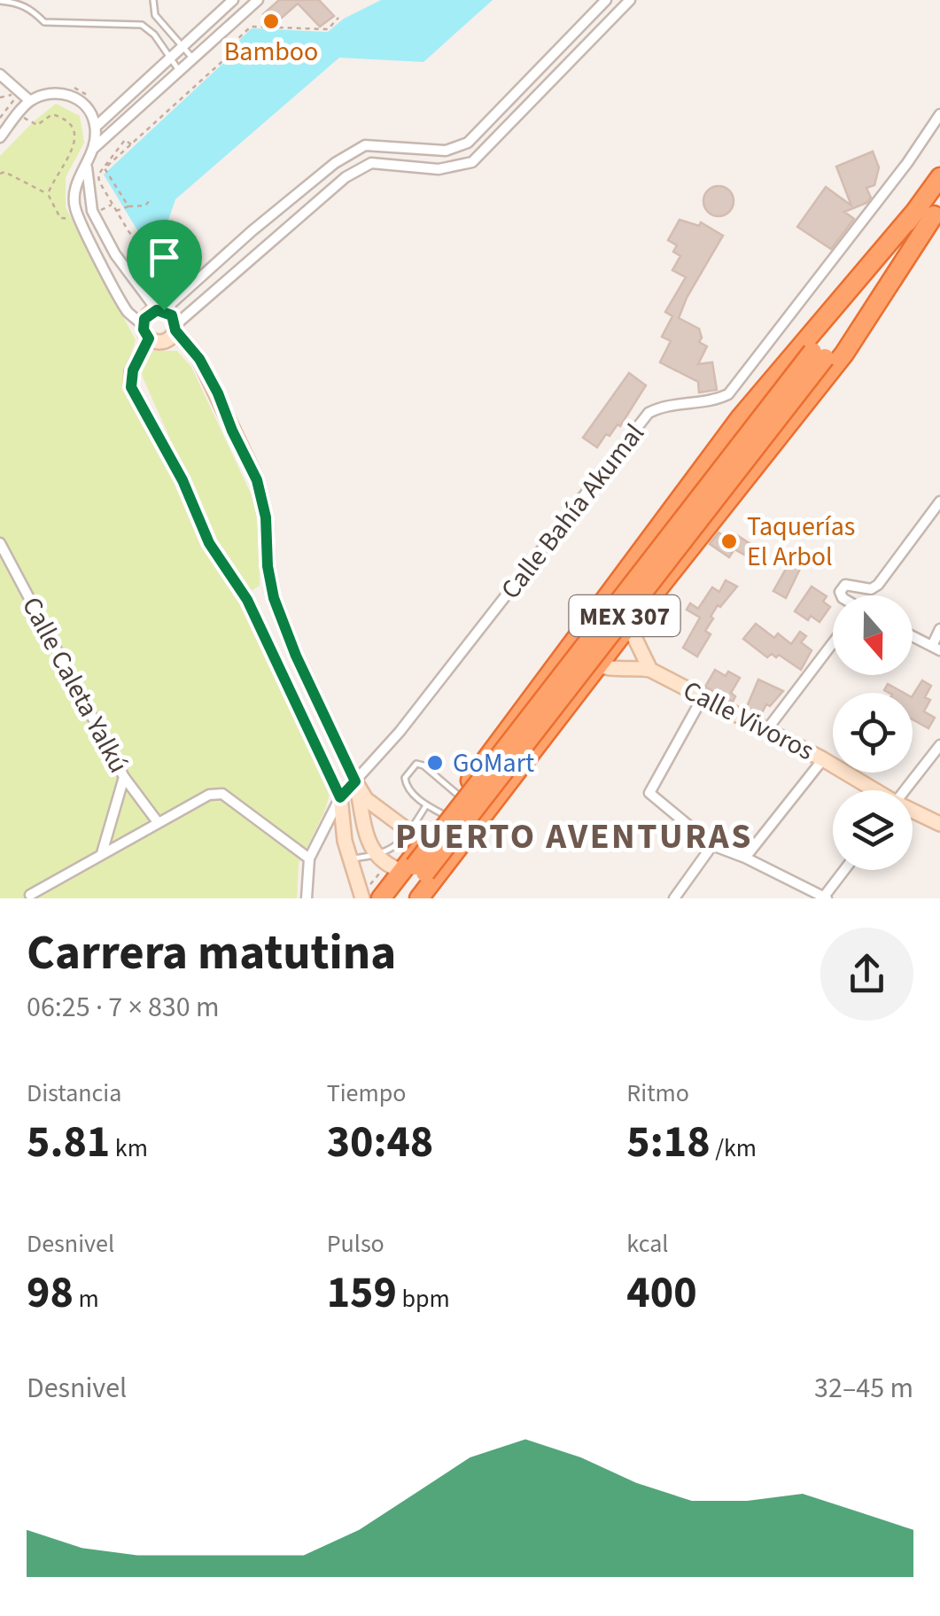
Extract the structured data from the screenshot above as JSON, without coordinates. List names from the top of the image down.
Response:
{
  "streets": {
    "highway": ["MEX 307"],
    "street": ["Calle Bahía Akumal", "Calle Caleta Yalkú", "Calle Vivoros"]
  },
  "districts": ["PUERTO AVENTURAS"],
  "places": ["Bamboo", "Taquerías El Arbol", "GoMart"],
  "north": "bottom",
  "page": {
    "heading": ["Carrera matutina", "06:25 · 7 × 830 m"],
    "stats": [
      ["Distancia", "5.81 km"],
      ["Tiempo", "30:48"],
      ["Ritmo", "5:18 /km"],
      ["Desnivel", "98 m"],
      ["Pulso", "159 bpm"],
      ["kcal", "400"]
    ],
    "chart": ["Desnivel", "32–45 m"]
  }
}
